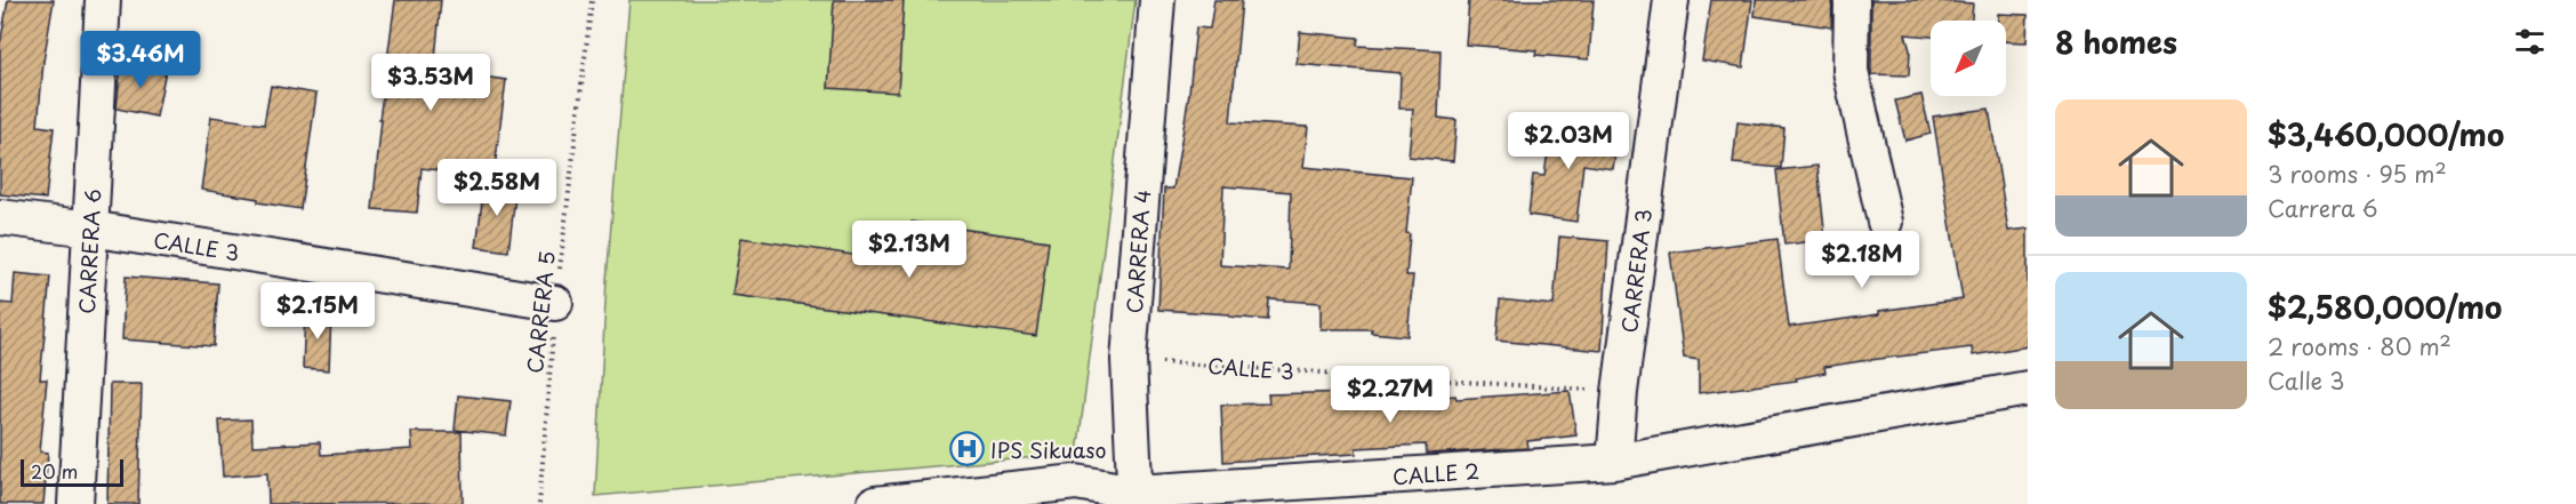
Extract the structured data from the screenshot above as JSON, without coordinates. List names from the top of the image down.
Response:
{
  "streets": {
    "street": [
      "CALLE 3",
      "CARRERA 6",
      "CARRERA 4",
      "CARRERA 3",
      "CALLE 2"
    ],
    "path": ["CARRERA 5"]
  },
  "crossings": [
    ["CALLE 3", "CARRERA 6"],
    ["CALLE 3", "CARRERA 4"],
    ["CALLE 3", "CARRERA 3"],
    ["CALLE 3", "CARRERA 5"],
    ["CARRERA 4", "CALLE 2"],
    ["CARRERA 3", "CALLE 2"]
  ],
  "places": {
    "hospital": ["IPS Sikuaso"]
  },
  "scale_bar": "20 m",
  "north": "bottom left",
  "page": {
    "heading": "8 homes",
    "price": [
      "$3.46M",
      "$3.53M",
      "$2.03M",
      "$2.58M",
      "$2.13M",
      "$2.18M",
      "$2.15M",
      "$2.27M"
    ],
    "list": [
      {
        "name": "$3,460,000/mo",
        "note": "3 rooms · 95 m² · Carrera 6"
      },
      {
        "name": "$2,580,000/mo",
        "note": "2 rooms · 80 m² · Calle 3"
      }
    ],
    "scale": "20 m"
  }
}
